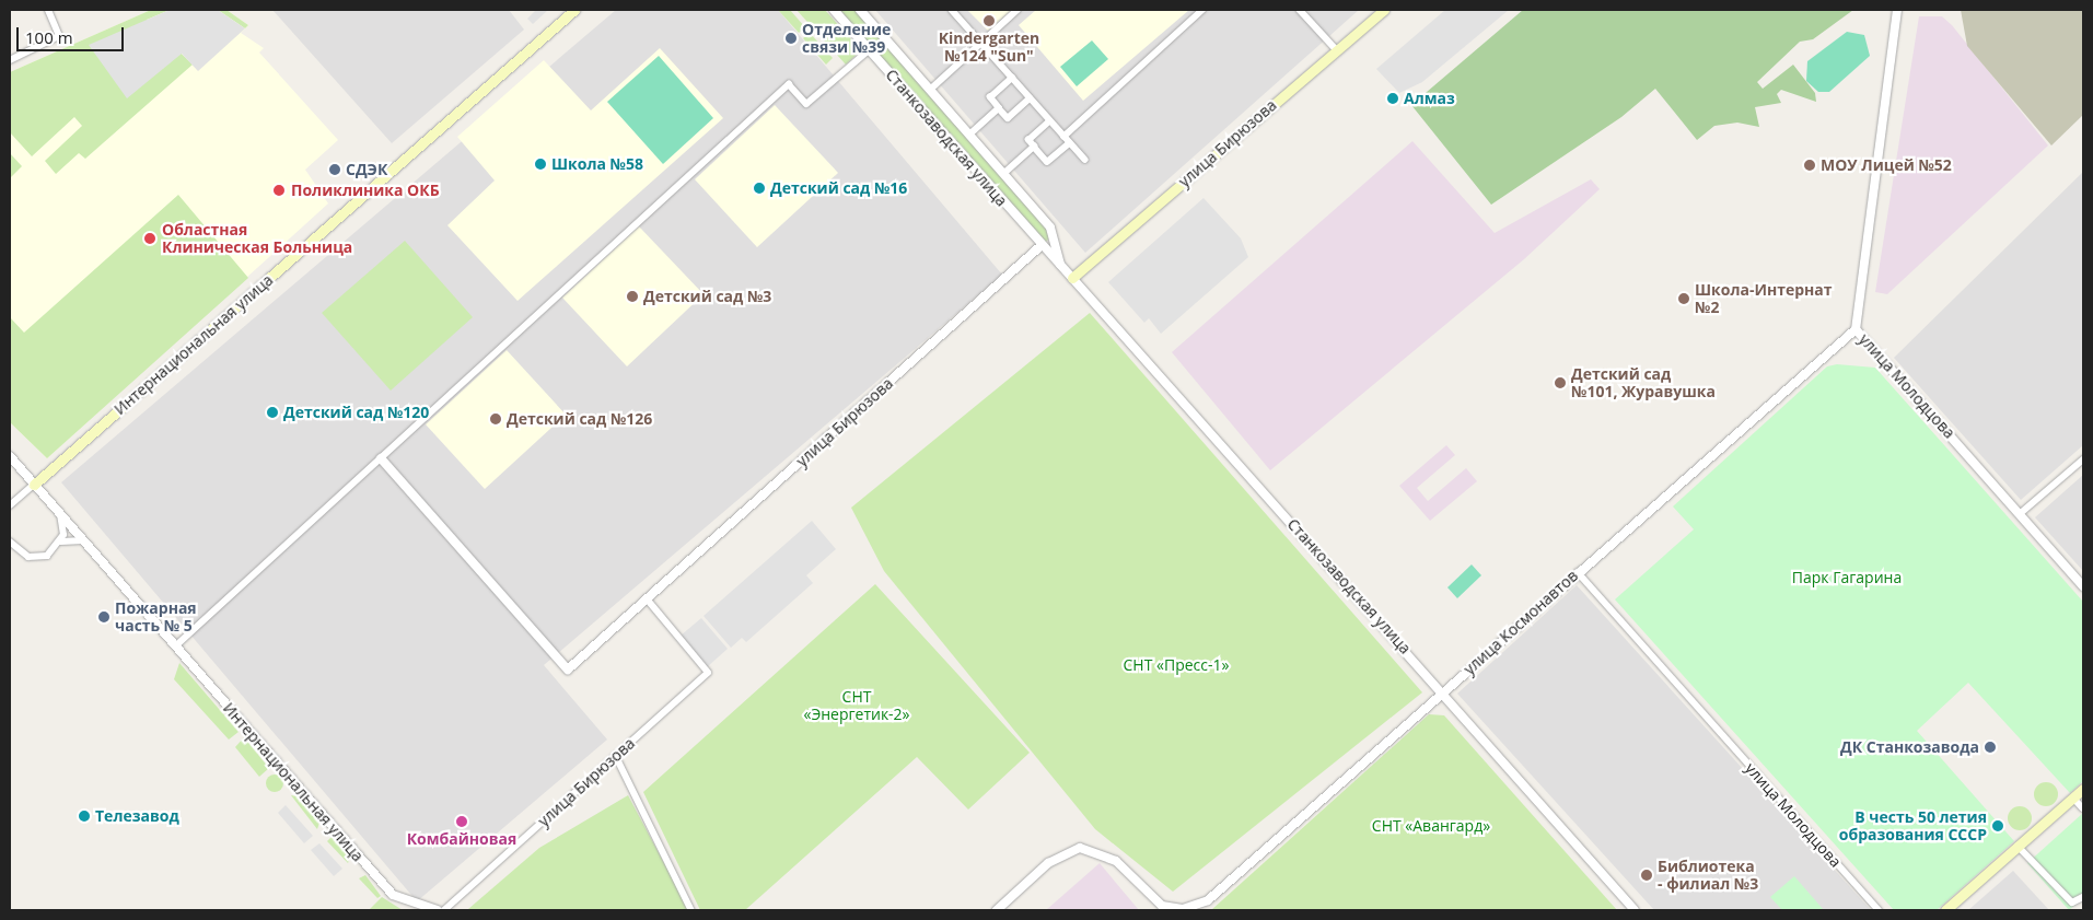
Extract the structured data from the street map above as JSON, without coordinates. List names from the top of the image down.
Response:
{
  "streets": {
    "main road": ["улица Бирюзова", "Интернациональная улица"],
    "street": ["Станкозаводская улица", "улица Молодцова", "улица Космонавтов"]
  },
  "crossings": [
    ["Станкозаводская улица", "улица Бирюзова"],
    ["Станкозаводская улица", "улица Космонавтов"],
    ["улица Молодцова", "улица Космонавтов"]
  ],
  "parks": [
    "Парк Гагарина",
    "СНТ «Пресс-1»",
    "СНТ «Энергетик-2»",
    "СНТ «Авангард»"
  ],
  "places": [
    "Kindergarten №124 \"Sun\"",
    "Отделение связи №39",
    "Алмаз",
    "Школа №58",
    "МОУ Лицей №52",
    "СДЭК",
    "Детский сад №16",
    "Поликлиника ОКБ",
    "Областная Клиническая Больница",
    "Детский сад №3",
    "Школа-Интернат №2",
    "Детский сад №101, Журавушка",
    "Детский сад №120",
    "Детский сад №126",
    "Пожарная часть № 5",
    "ДК Станкозавода",
    "Телезавод",
    "Комбайновая",
    "В честь 50 летия образования СССР",
    "Библиотека - филиал №3"
  ],
  "scale_bar": "100 m"
}
